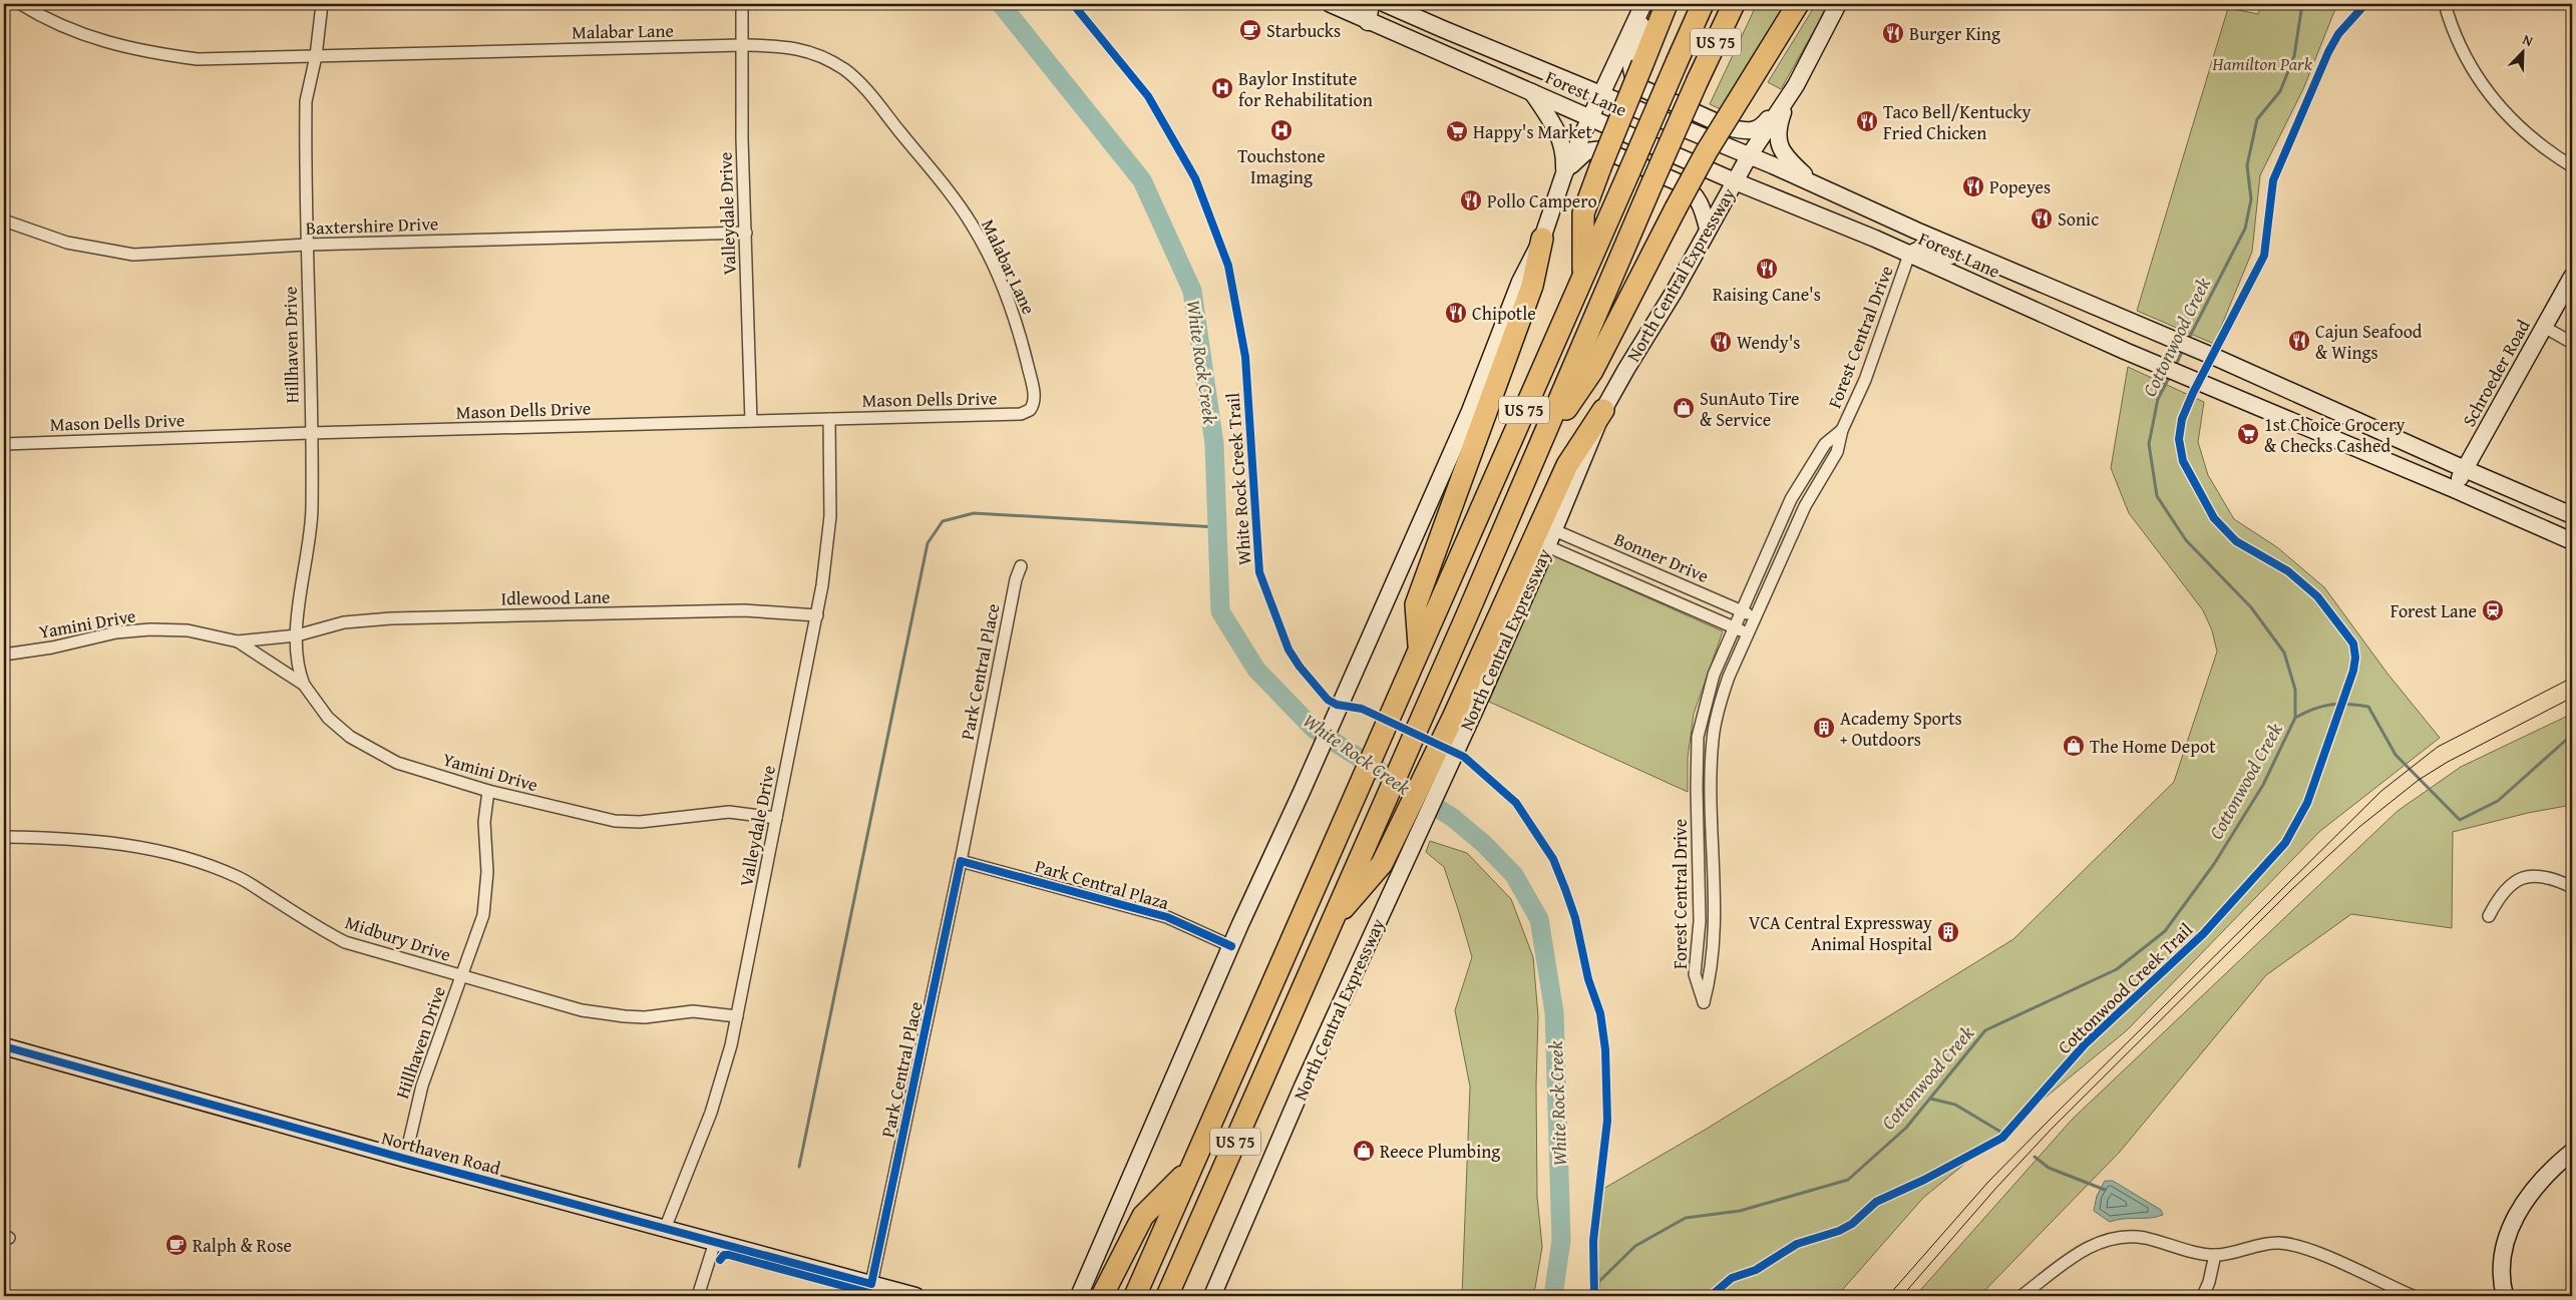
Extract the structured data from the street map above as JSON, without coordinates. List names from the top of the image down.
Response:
{
  "streets": {
    "highway": ["US 75"],
    "main road": [
      "Forest Lane",
      "North Central Expressway",
      "Schroeder Road",
      "Northaven Road"
    ],
    "street": [
      "Malabar Lane",
      "Valleydale Drive",
      "Baxtershire Drive",
      "Forest Central Drive",
      "Hillhaven Drive",
      "Mason Dells Drive",
      "Bonner Drive",
      "Idlewood Lane",
      "Yamini Drive",
      "Park Central Place",
      "Park Central Plaza",
      "Midbury Drive"
    ],
    "cycle path": ["White Rock Creek Trail", "Cottonwood Creek Trail"]
  },
  "crossings": [
    ["Malabar Lane", "Valleydale Drive"],
    ["Malabar Lane", "Hillhaven Drive"],
    ["Malabar Lane", "Mason Dells Drive"],
    ["Forest Lane", "North Central Expressway"],
    ["Forest Lane", "Forest Central Drive"],
    ["Forest Lane", "Schroeder Road"],
    ["Valleydale Drive", "Baxtershire Drive"],
    ["Valleydale Drive", "Mason Dells Drive"],
    ["Valleydale Drive", "Idlewood Lane"],
    ["Valleydale Drive", "Yamini Drive"],
    ["Valleydale Drive", "Midbury Drive"],
    ["Valleydale Drive", "Northaven Road"],
    ["Baxtershire Drive", "Hillhaven Drive"],
    ["North Central Expressway", "Bonner Drive"],
    ["Forest Central Drive", "Bonner Drive"],
    ["Hillhaven Drive", "Mason Dells Drive"],
    ["Hillhaven Drive", "Idlewood Lane"],
    ["Hillhaven Drive", "Yamini Drive"],
    ["Hillhaven Drive", "Midbury Drive"],
    ["Hillhaven Drive", "Northaven Road"],
    ["Idlewood Lane", "Yamini Drive"],
    ["Park Central Place", "Park Central Plaza"],
    ["Park Central Place", "Northaven Road"]
  ],
  "water": ["Cottonwood Creek", "White Rock Creek"],
  "parks": ["Hamilton Park"],
  "places": {
    "cafe": ["Starbucks", "Ralph & Rose"],
    "restaurant": [
      "Burger King",
      "Taco Bell/Kentucky Fried Chicken",
      "Popeyes",
      "Pollo Campero",
      "Sonic",
      "Raising Cane's",
      "Chipotle",
      "Cajun Seafood & Wings",
      "Wendy's"
    ],
    "hospital": ["Baylor Institute for Rehabilitation", "Touchstone Imaging"],
    "supermarket": ["Happy's Market", "1st Choice Grocery & Checks Cashed"],
    "shop": ["SunAuto Tire & Service", "The Home Depot", "Reece Plumbing"],
    "station": ["Forest Lane"],
    "building": ["Academy Sports + Outdoors", "VCA Central Expressway Animal Hospital"]
  },
  "north": "top right"
}
